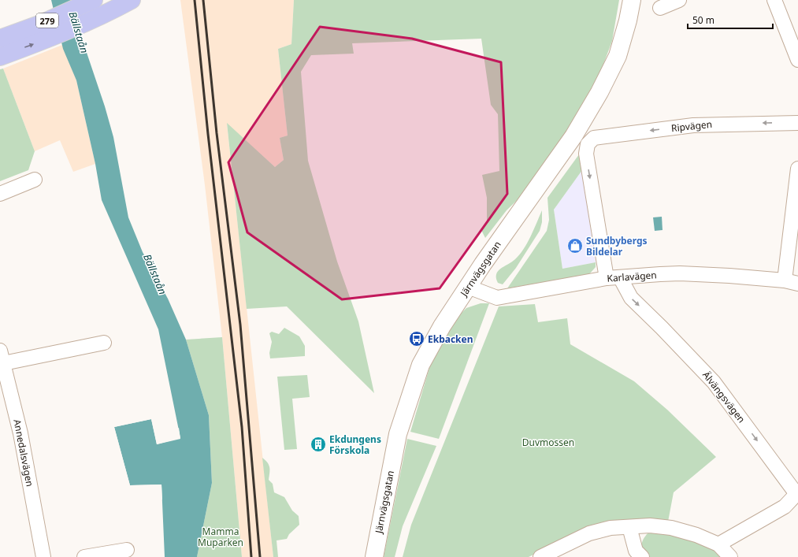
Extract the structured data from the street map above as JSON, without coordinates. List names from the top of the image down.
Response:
{
  "streets": {
    "main road": ["279"],
    "street": [
      "Ripvägen",
      "Järnvägsgatan",
      "Karlavägen",
      "Älvängsvägen",
      "Annedalsvägen"
    ]
  },
  "crossings": [
    ["Ripvägen", "Älvängsvägen"],
    ["Järnvägsgatan", "Karlavägen"],
    ["Karlavägen", "Älvängsvägen"]
  ],
  "one_way": ["Ripvägen", "Älvängsvägen"],
  "water": ["Bällstaån"],
  "parks": ["Duvmossen", "Mamma Muparken"],
  "places": {
    "shop": ["Sundbybergs Bildelar"],
    "bus stop": ["Ekbacken"],
    "building": ["Ekdungens Förskola"]
  },
  "scale_bar": "50 m"
}
